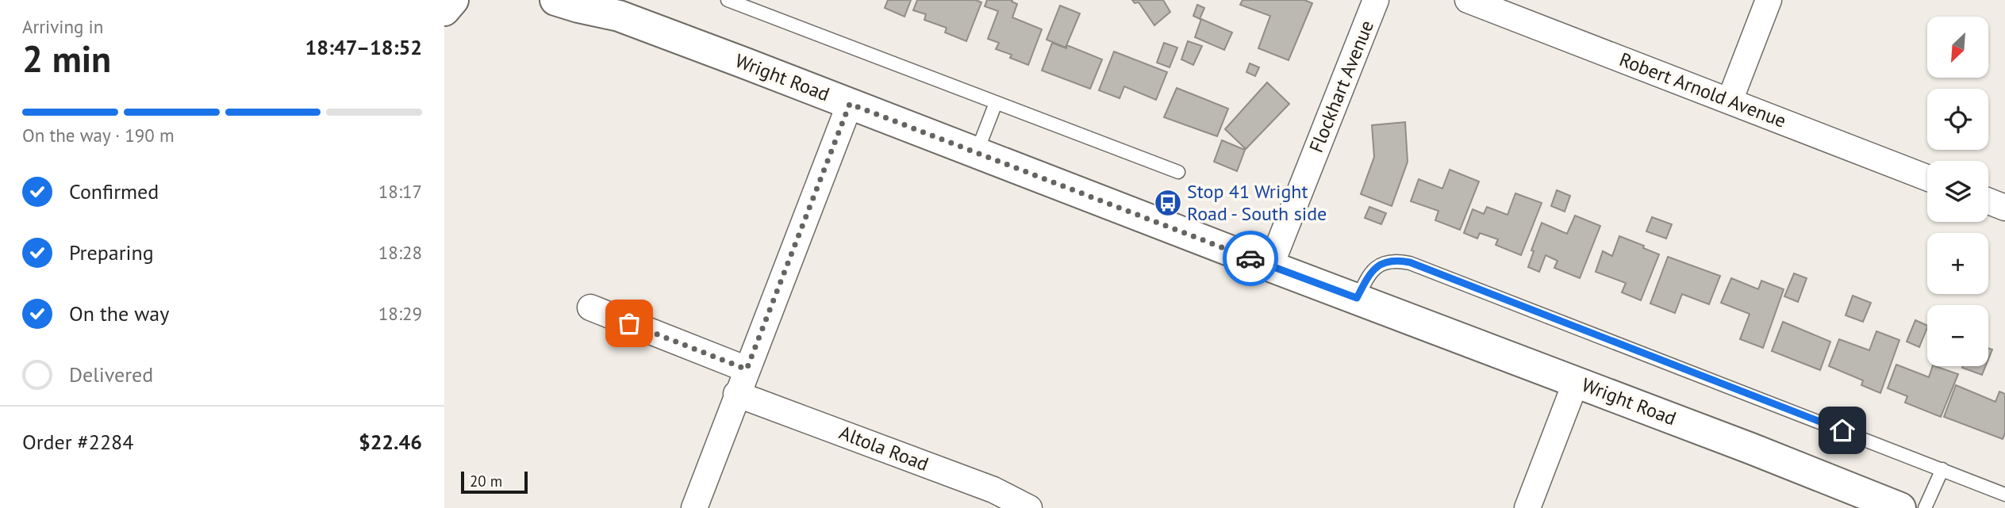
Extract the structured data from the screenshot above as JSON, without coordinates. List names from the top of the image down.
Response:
{
  "streets": {
    "main road": ["Wright Road"],
    "street": ["Flockhart Avenue", "Robert Arnold Avenue", "Altola Road"]
  },
  "crossings": [
    ["Wright Road", "Flockhart Avenue"]
  ],
  "places": {
    "bus stop": ["Stop 41 Wright Road - South side"]
  },
  "scale_bar": "20 m",
  "north": "bottom left",
  "page": {
    "heading": ["2 min", "Arriving in", "18:47–18:52"],
    "panel": ["Order #2284", "$22.46"],
    "map_buttons": ["+", "−"],
    "bar": "On the way · 190 m",
    "list": [
      ["Confirmed", "18:17"],
      ["Preparing", "18:28"],
      ["On the way", "18:29"],
      "Delivered"
    ],
    "scale": "20 m"
  }
}
